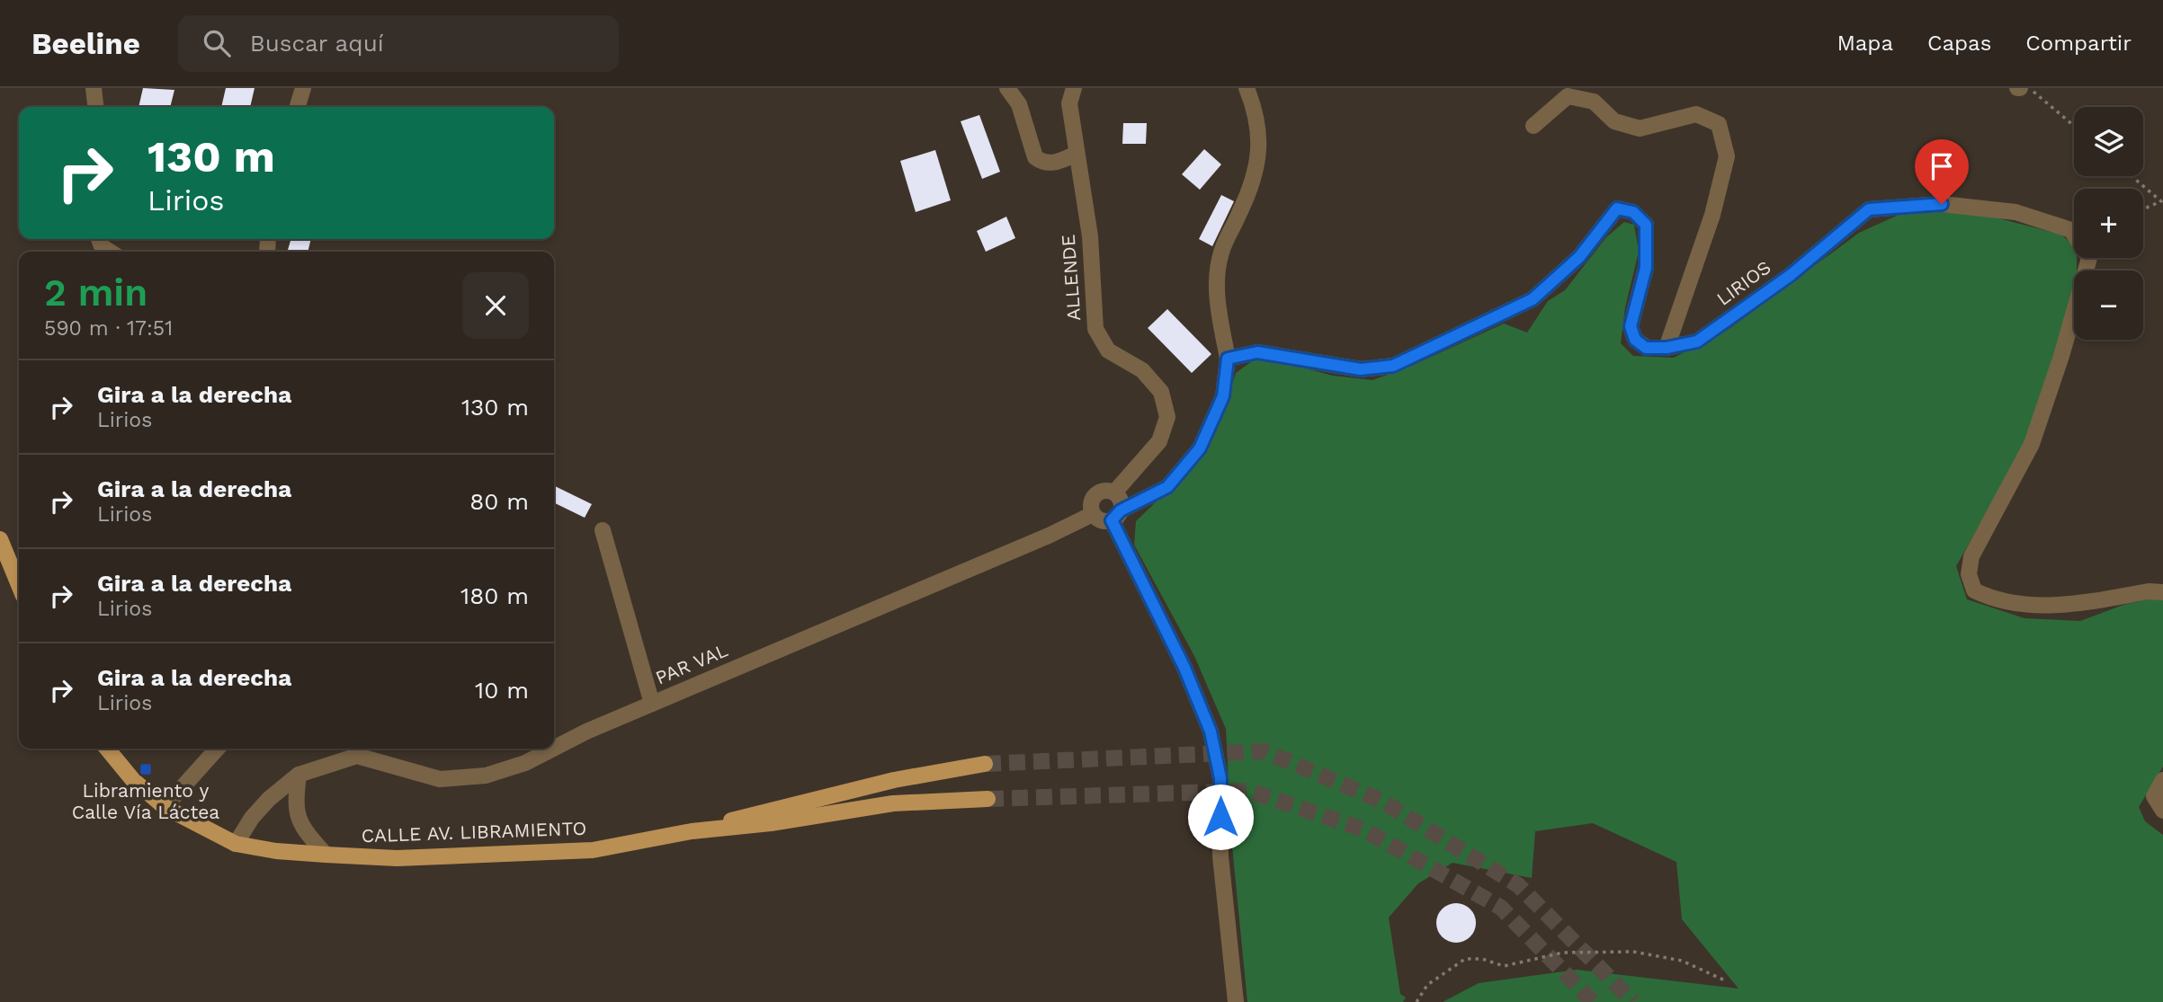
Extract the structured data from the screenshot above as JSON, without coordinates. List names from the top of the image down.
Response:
{
  "streets": {
    "main road": ["CALLE AV. LIBRAMIENTO"],
    "street": ["ALLENDE", "LIRIOS", "PAR VAL"]
  },
  "crossings": [
    ["ALLENDE", "PAR VAL"],
    ["PAR VAL", "CALLE AV. LIBRAMIENTO"]
  ],
  "places": {
    "transit": ["Libramiento y Calle Vía Láctea"]
  },
  "page": {
    "header": "Beeline",
    "search": "Buscar aquí",
    "nav": ["Mapa", "Capas", "Compartir"],
    "map_buttons": ["+", "−"],
    "turn": ["130 m", "Lirios"],
    "heading": ["2 min", "590 m · 17:51"],
    "list": [
      {
        "name": "Gira a la derecha",
        "note": "Lirios",
        "value": "130 m"
      },
      {
        "name": "Gira a la derecha",
        "note": "Lirios",
        "value": "80 m"
      },
      {
        "name": "Gira a la derecha",
        "note": "Lirios",
        "value": "180 m"
      },
      {
        "name": "Gira a la derecha",
        "note": "Lirios",
        "value": "10 m"
      }
    ]
  }
}
